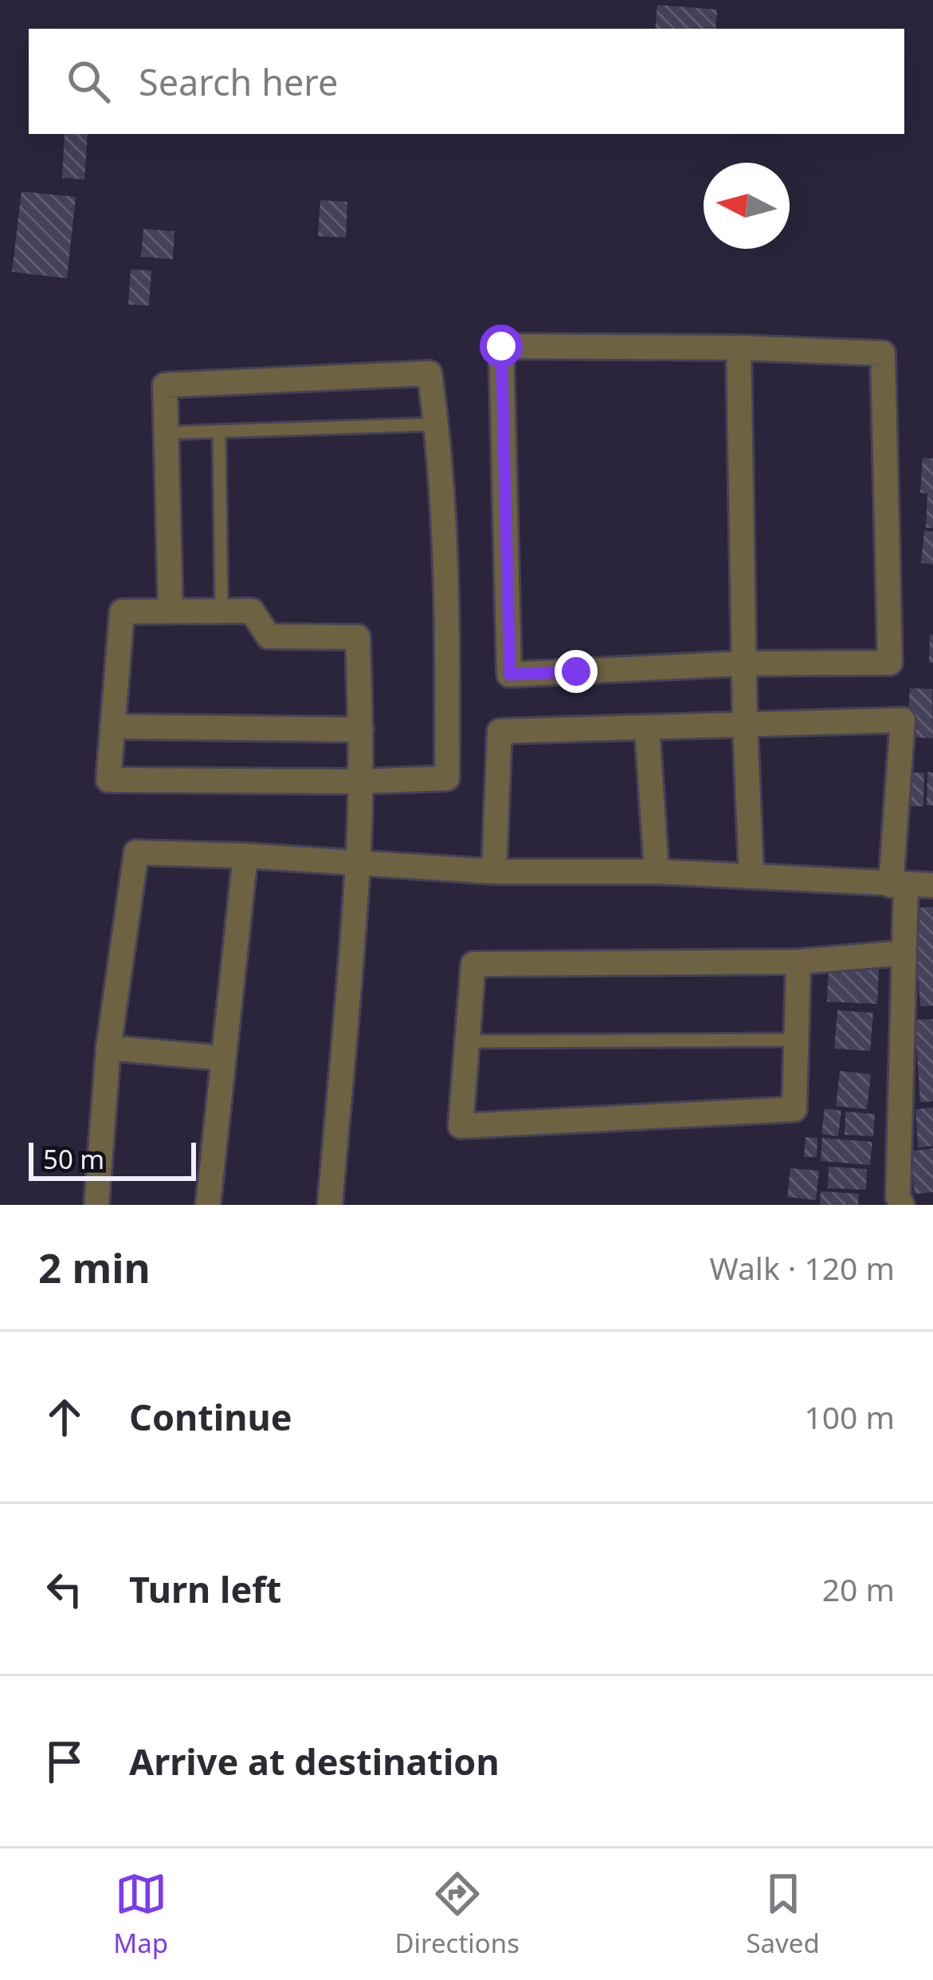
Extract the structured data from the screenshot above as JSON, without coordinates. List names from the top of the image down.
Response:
{
  "scale_bar": "50 m",
  "north": "left",
  "page": {
    "search": "Search here",
    "scale": "50 m",
    "heading": ["2 min", "Walk · 120 m"],
    "list": [
      ["Continue", "100 m"],
      ["Turn left", "20 m"],
      "Arrive at destination"
    ],
    "nav": ["Map", "Directions", "Saved"]
  }
}
